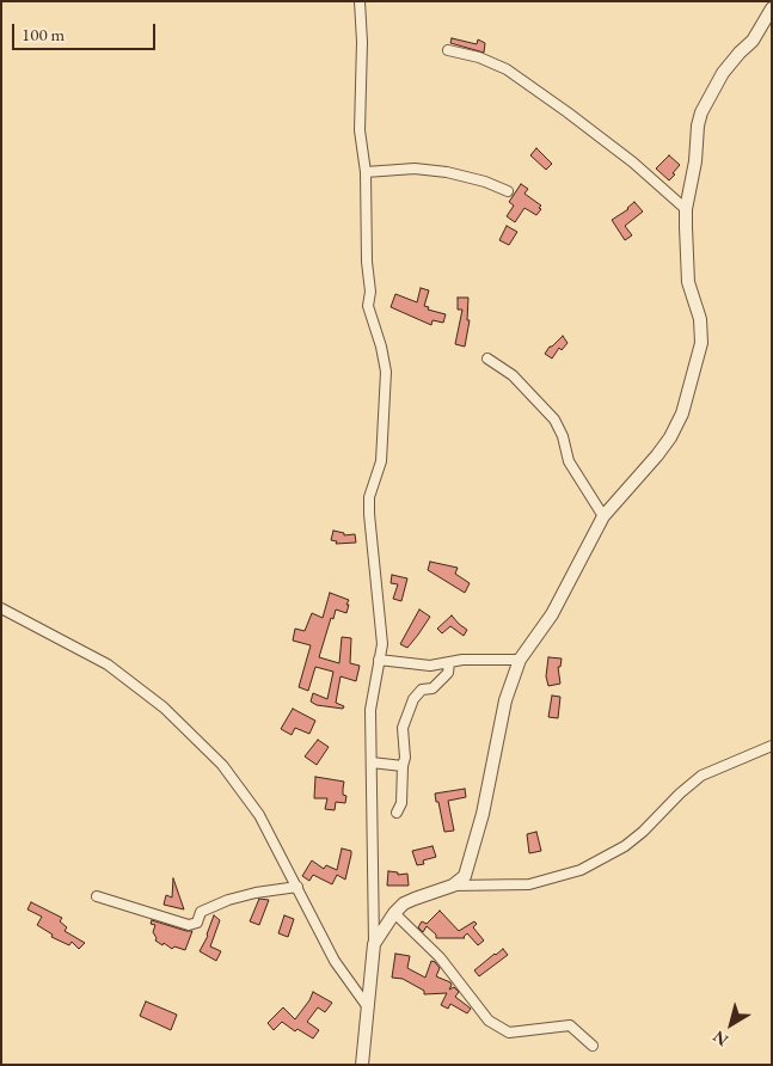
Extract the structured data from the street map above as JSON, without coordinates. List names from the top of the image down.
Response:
{
  "scale_bar": "100 m",
  "north": "bottom left"
}
